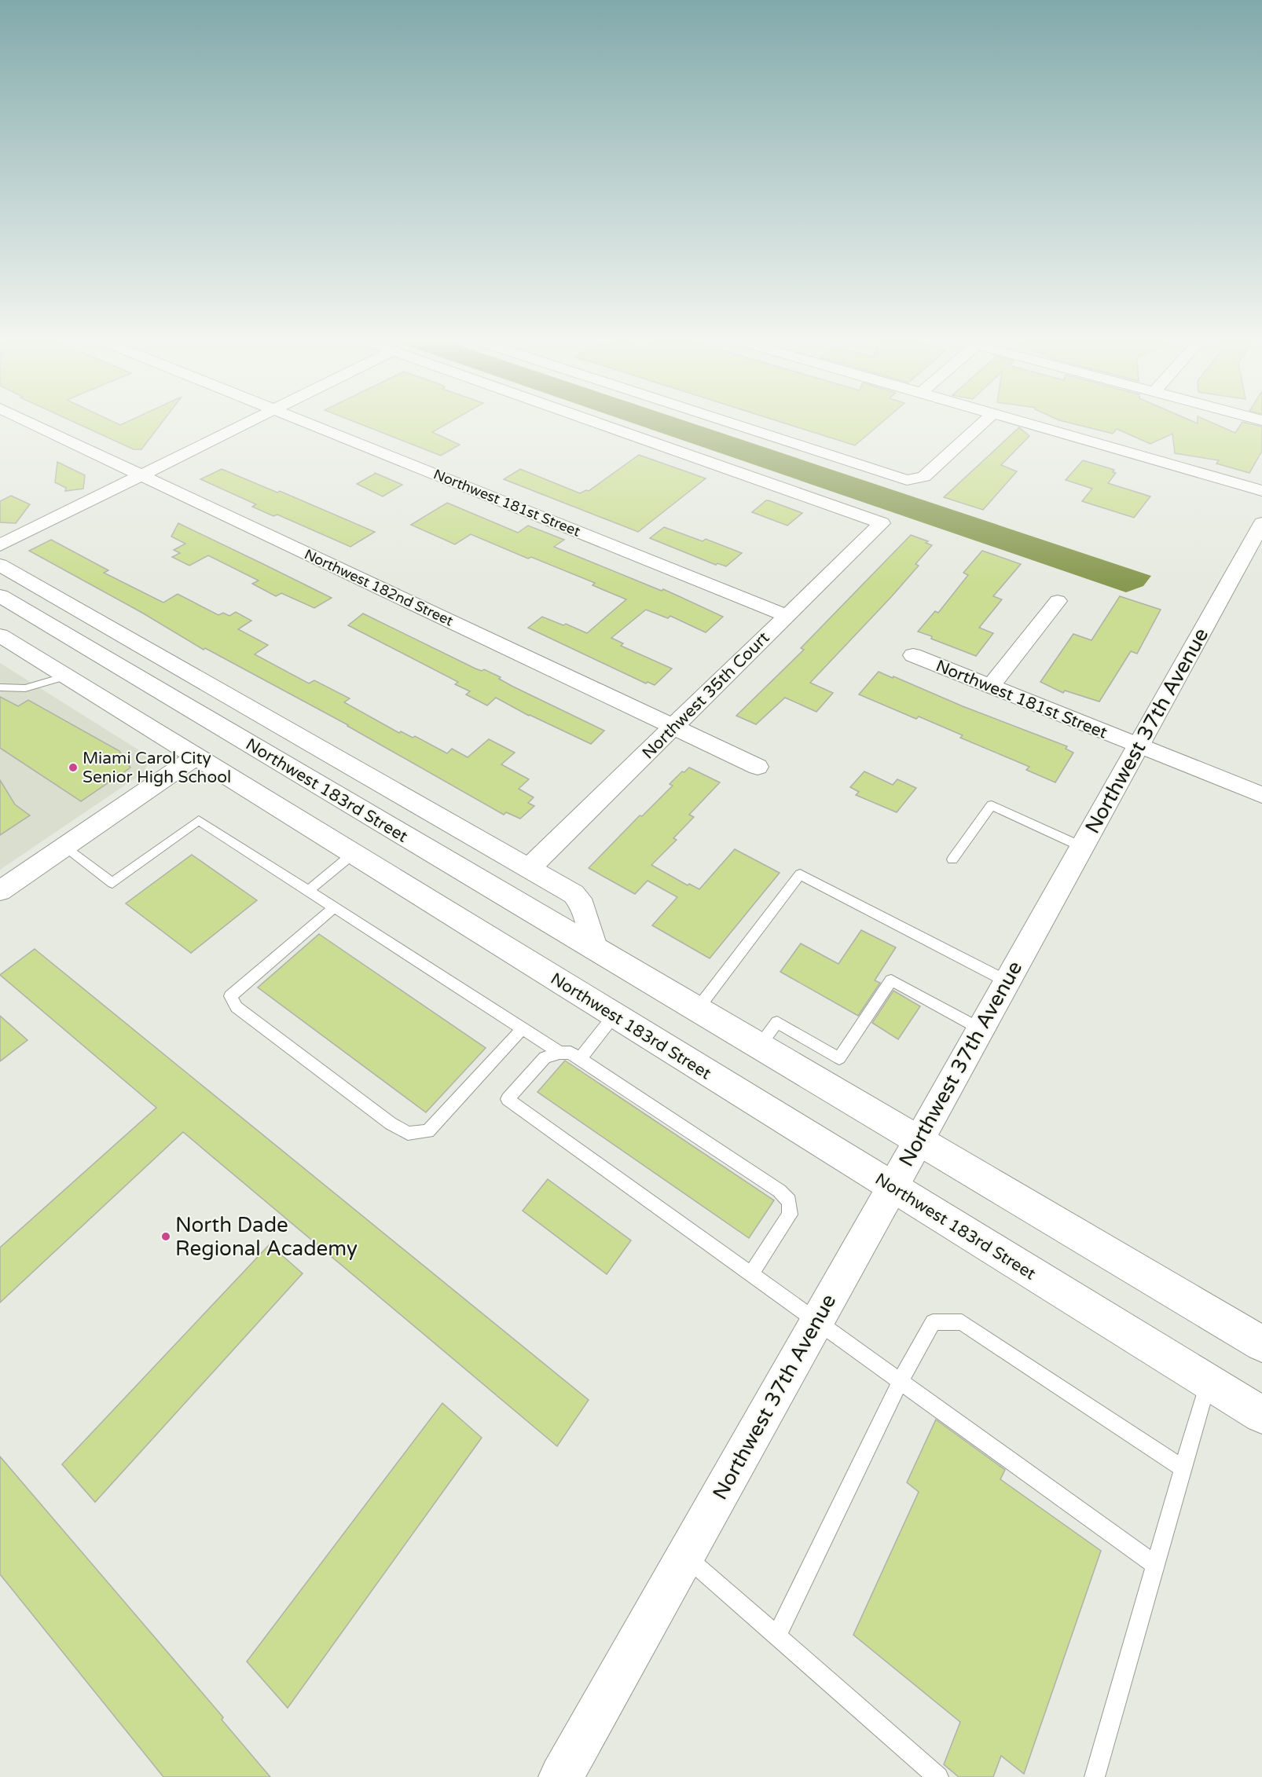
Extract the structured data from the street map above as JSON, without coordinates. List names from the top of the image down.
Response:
{
  "streets": {
    "main road": ["Northwest 37th Avenue", "Northwest 183rd Street"],
    "street": ["Northwest 181st Street", "Northwest 182nd Street", "Northwest 35th Court"]
  },
  "crossings": [
    ["Northwest 181st Street", "Northwest 35th Court"],
    ["Northwest 181st Street", "Northwest 37th Avenue"],
    ["Northwest 182nd Street", "Northwest 35th Court"],
    ["Northwest 37th Avenue", "Northwest 183rd Street"]
  ],
  "places": ["Miami Carol City Senior High School", "North Dade Regional Academy"]
}
